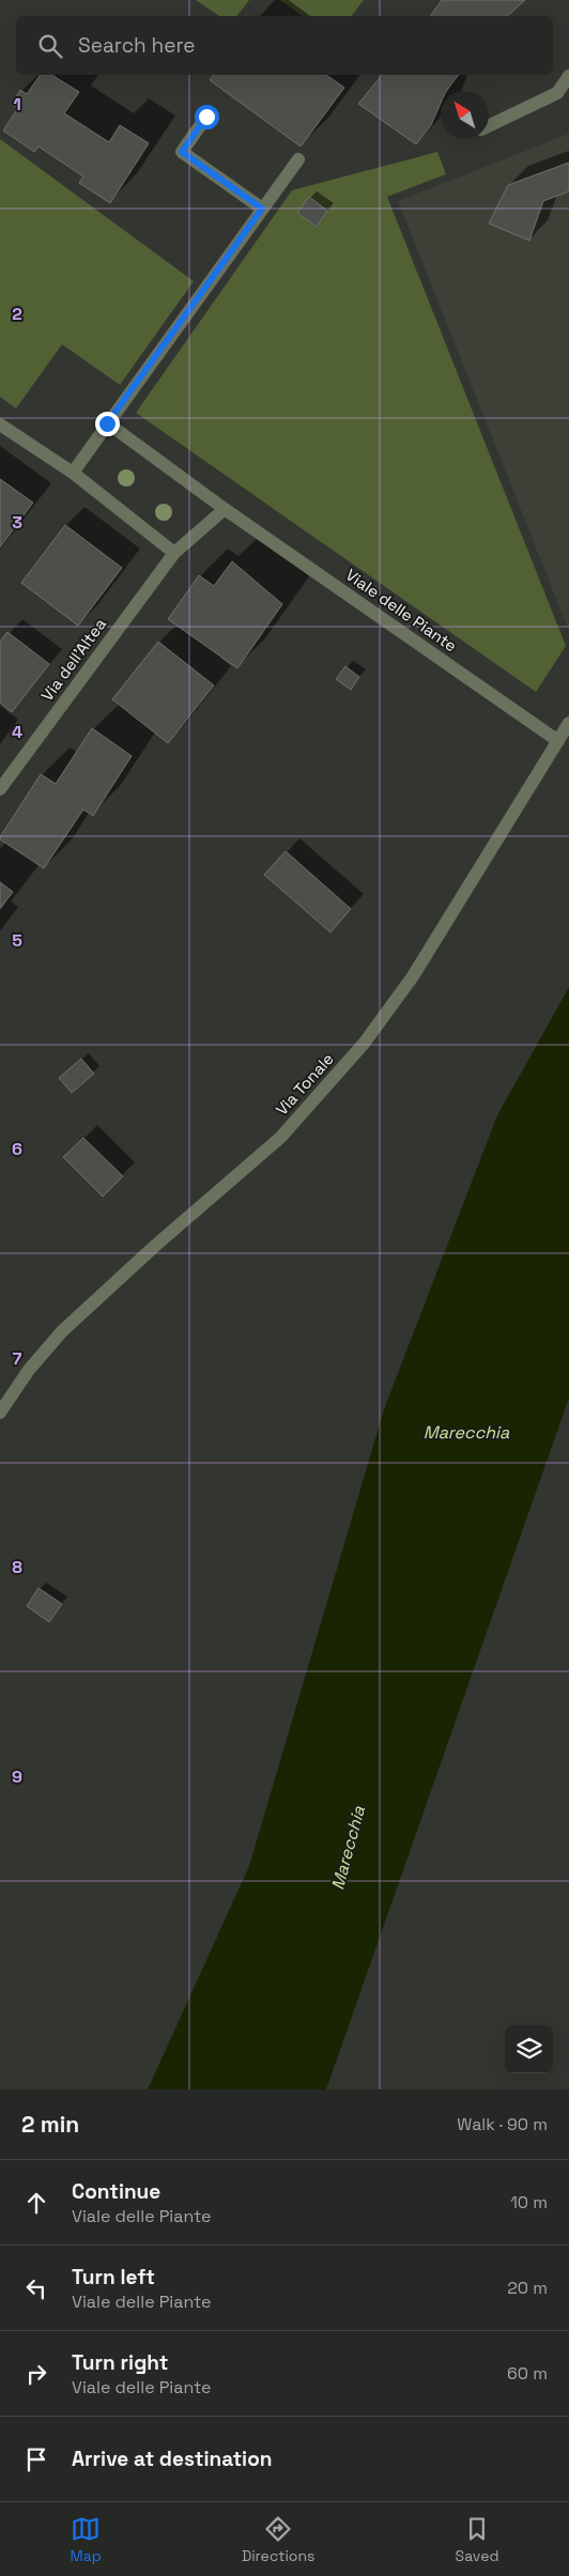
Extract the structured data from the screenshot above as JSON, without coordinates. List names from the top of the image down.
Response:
{
  "streets": {
    "street": ["Viale delle Piante", "Via dell'Altea", "Via Tonale"]
  },
  "crossings": [
    ["Viale delle Piante", "Via Tonale"]
  ],
  "water": ["Marecchia"],
  "north": "top left",
  "page": {
    "search": "Search here",
    "heading": ["2 min", "Walk · 90 m"],
    "list": [
      ["Continue", "Viale delle Piante", "10 m"],
      ["Turn left", "Viale delle Piante", "20 m"],
      ["Turn right", "Viale delle Piante", "60 m"],
      "Arrive at destination"
    ],
    "nav": ["Map", "Directions", "Saved"]
  },
  "grid": {
    "rows": [
      "1",
      "2",
      "3",
      "4",
      "5",
      "6",
      "7",
      "8",
      "9"
    ]
  }
}
